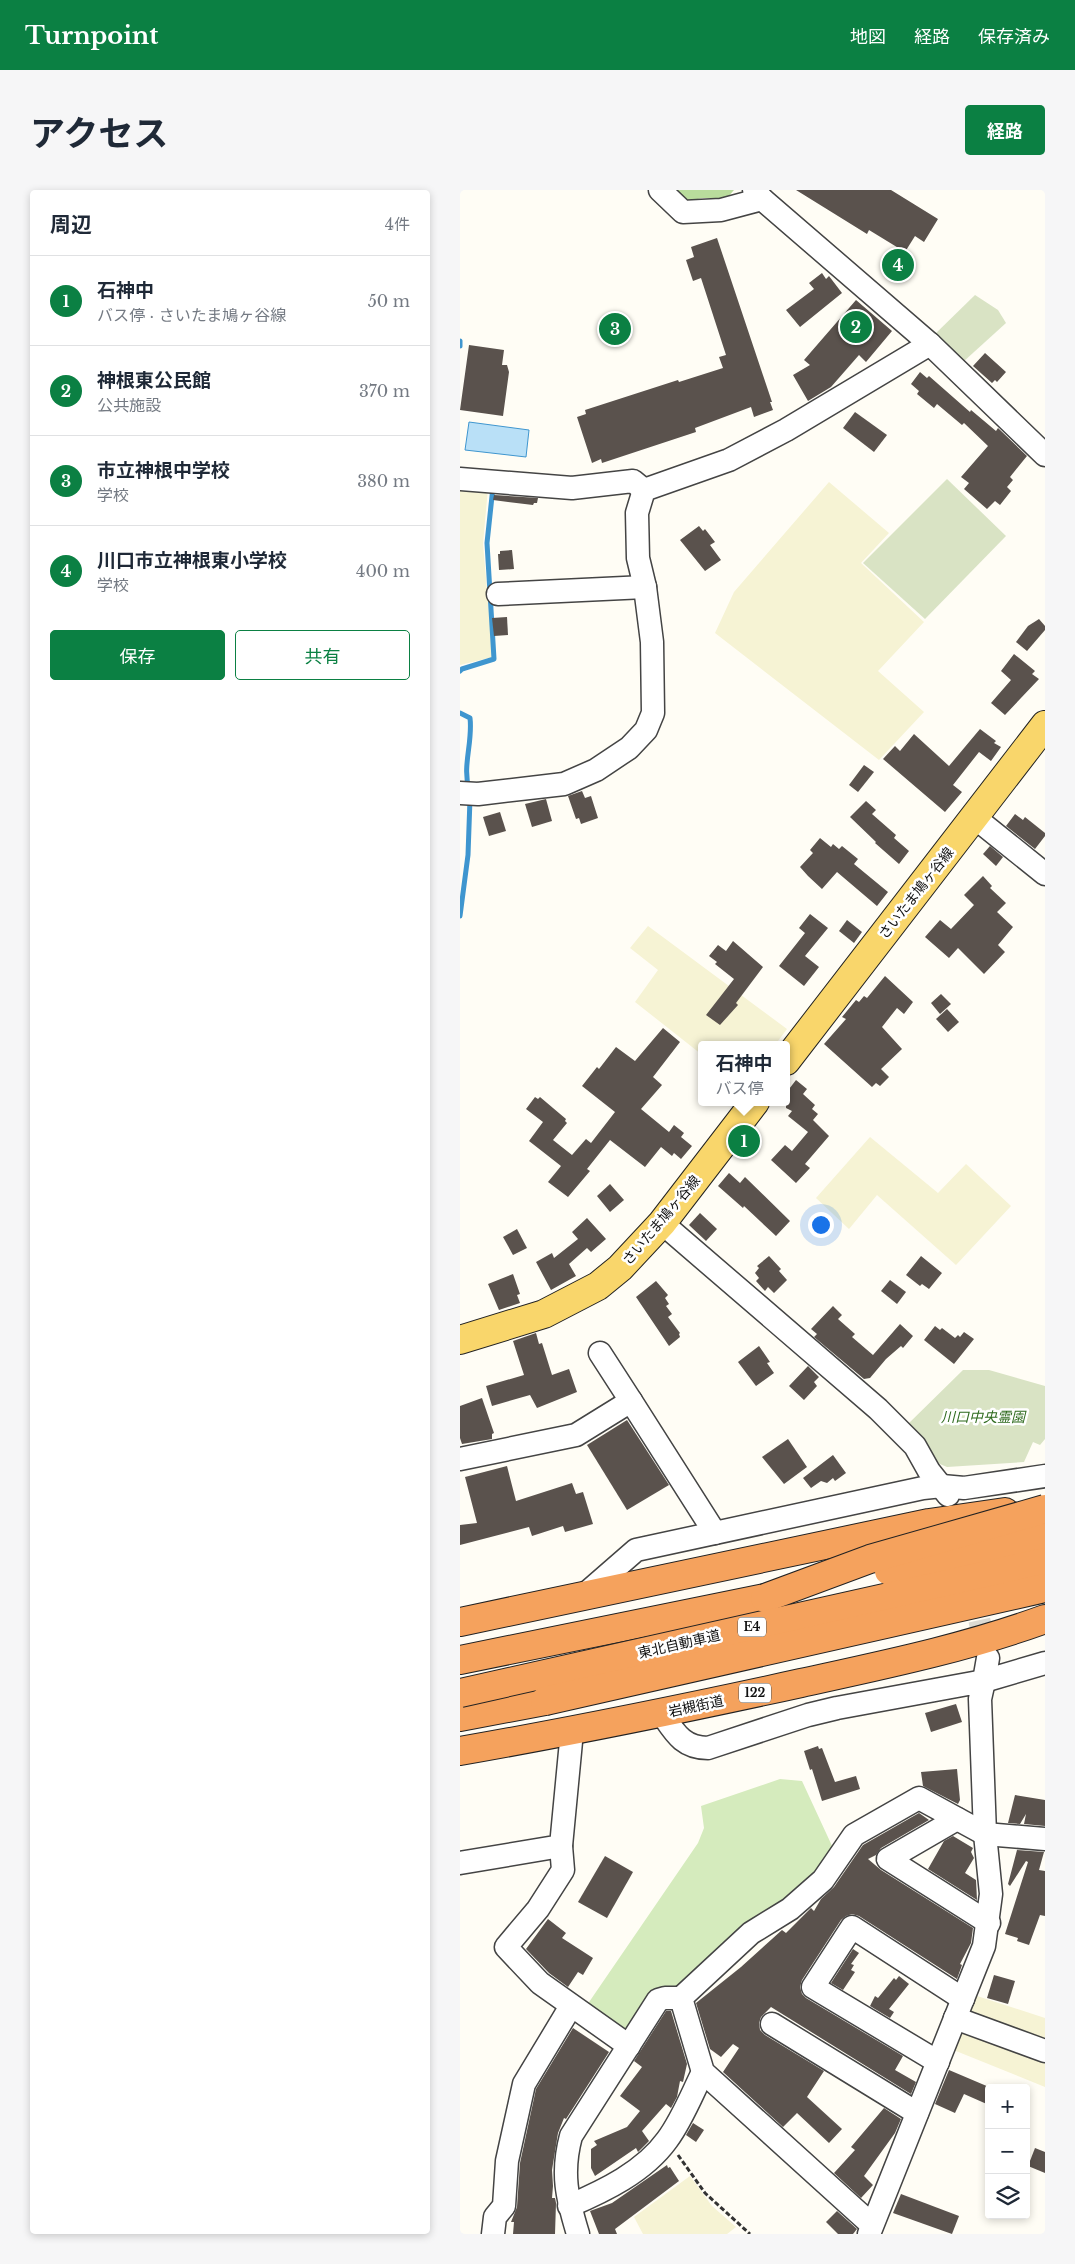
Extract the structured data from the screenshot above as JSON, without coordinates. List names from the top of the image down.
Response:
{
  "streets": {
    "highway": [
      "E4",
      "東北自動車道",
      "122",
      "岩槻街道"
    ],
    "main road": ["さいたま鳩ヶ谷線"]
  },
  "parks": ["川口中央霊園"],
  "page": {
    "header": "Turnpoint",
    "nav": ["地図", "経路", "保存済み"],
    "title": "アクセス",
    "buttons": [
      "経路",
      ["保存", "共有"]
    ],
    "heading": ["周辺", "4件"],
    "pins": [
      "4",
      "2",
      "3",
      "1"
    ],
    "list": [
      {
        "mark": "1",
        "name": "石神中",
        "note": "バス停 · さいたま鳩ヶ谷線",
        "value": "50 m"
      },
      {
        "mark": "2",
        "name": "神根東公民館",
        "note": "公共施設",
        "value": "370 m"
      },
      {
        "mark": "3",
        "name": "市立神根中学校",
        "note": "学校",
        "value": "380 m"
      },
      {
        "mark": "4",
        "name": "川口市立神根東小学校",
        "note": "学校",
        "value": "400 m"
      }
    ],
    "popup": ["石神中", "バス停"],
    "map_buttons": ["+", "−"]
  }
}
